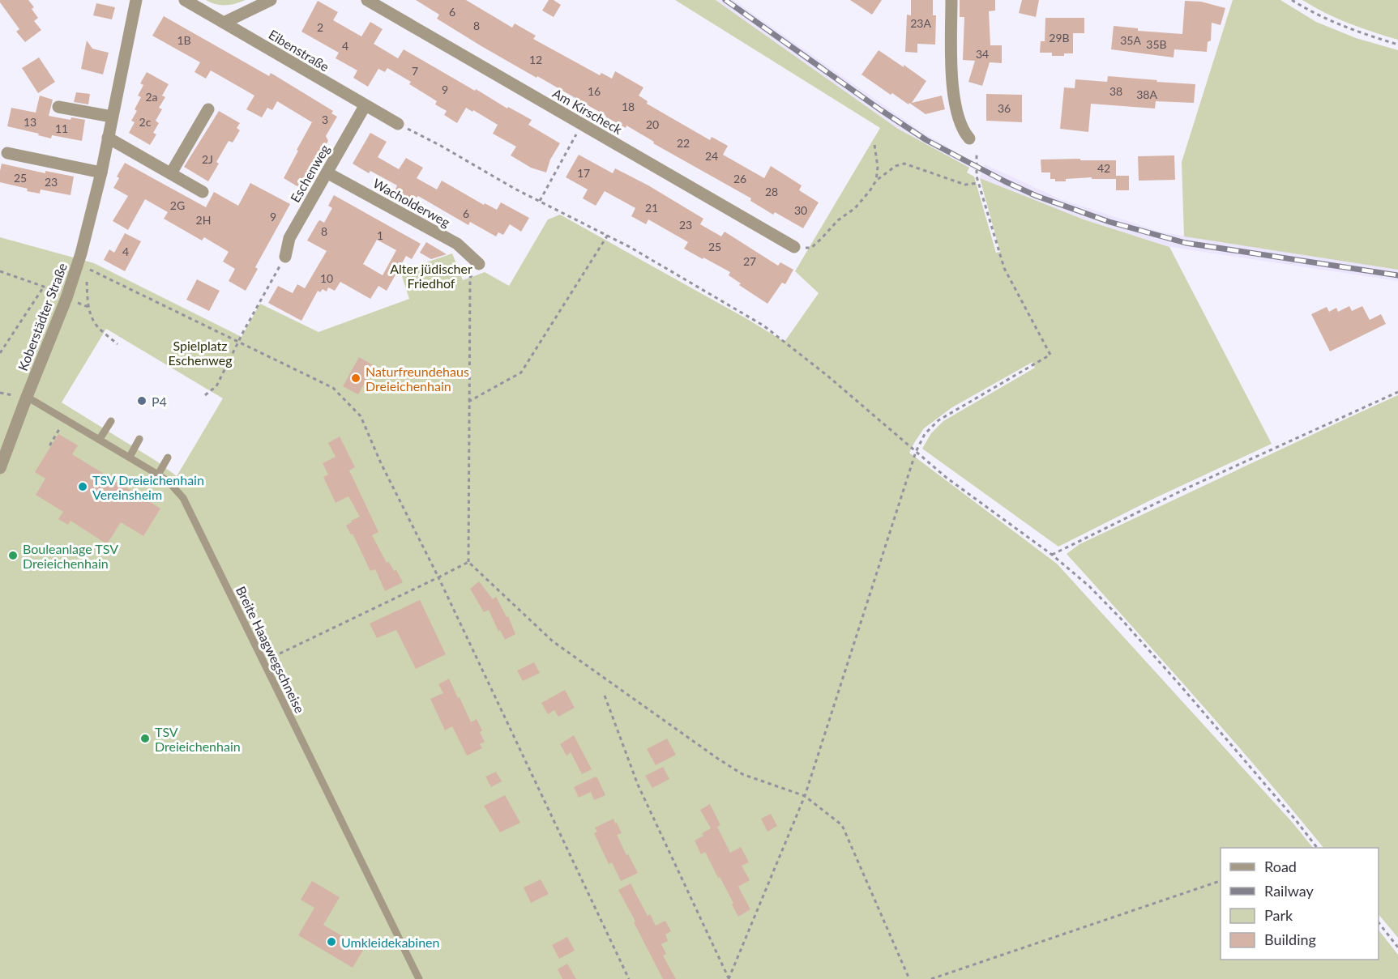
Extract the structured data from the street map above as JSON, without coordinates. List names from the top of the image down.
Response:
{
  "streets": {
    "street": [
      "Eibenstraße",
      "Am Kirscheck",
      "Eschenweg",
      "Wacholderweg",
      "Koberstädter Straße"
    ],
    "lane": ["Breite Haagwegschneise"]
  },
  "crossings": [
    ["Eibenstraße", "Eschenweg"],
    ["Eschenweg", "Wacholderweg"],
    ["Koberstädter Straße", "Breite Haagwegschneise"]
  ],
  "parks": ["Alter jüdischer Friedhof", "Spielplatz Eschenweg"],
  "places": [
    "Naturfreundehaus Dreieichenhain",
    "P4",
    "TSV Dreieichenhain Vereinsheim",
    "Bouleanlage TSV Dreieichenhain",
    "TSV Dreieichenhain",
    "Umkleidekabinen"
  ],
  "house_numbers": [
    "6",
    "23A",
    "8",
    "2",
    "29B",
    "1B",
    "35A",
    "35B",
    "4",
    "34",
    "12",
    "7",
    "9",
    "16",
    "38",
    "38A",
    "2a",
    "18",
    "36",
    "3",
    "13",
    "2c",
    "20",
    "11",
    "22",
    "24",
    "2J",
    "42",
    "17",
    "25",
    "26",
    "23",
    "28",
    "2G",
    "21",
    "30",
    "6",
    "9",
    "2H",
    "23",
    "8",
    "1",
    "25",
    "4",
    "27",
    "10"
  ],
  "legend": [
    "Road",
    "Railway",
    "Park",
    "Building"
  ]
}
